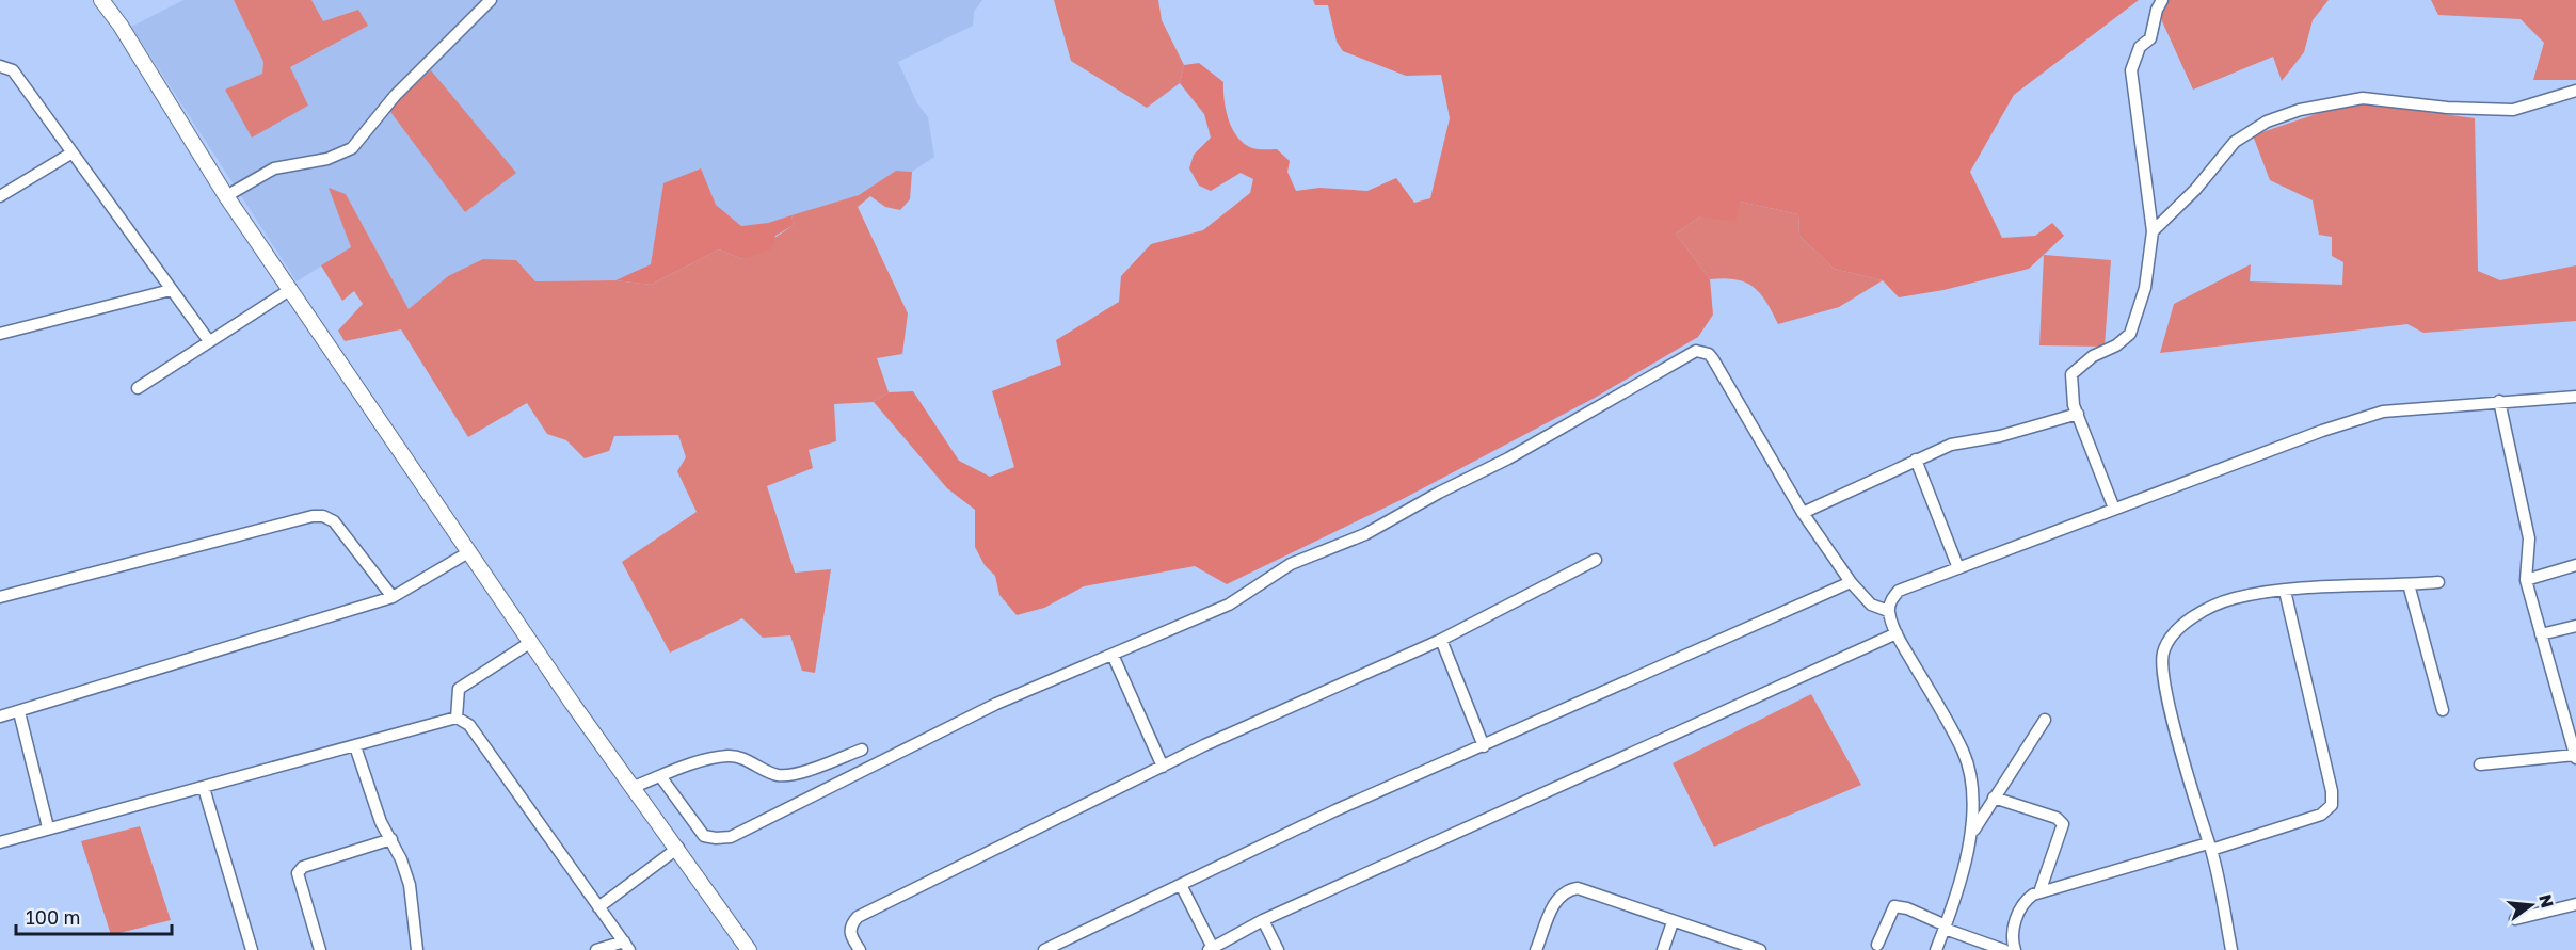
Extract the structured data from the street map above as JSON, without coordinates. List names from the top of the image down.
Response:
{
  "scale_bar": "100 m",
  "north": "right"
}
